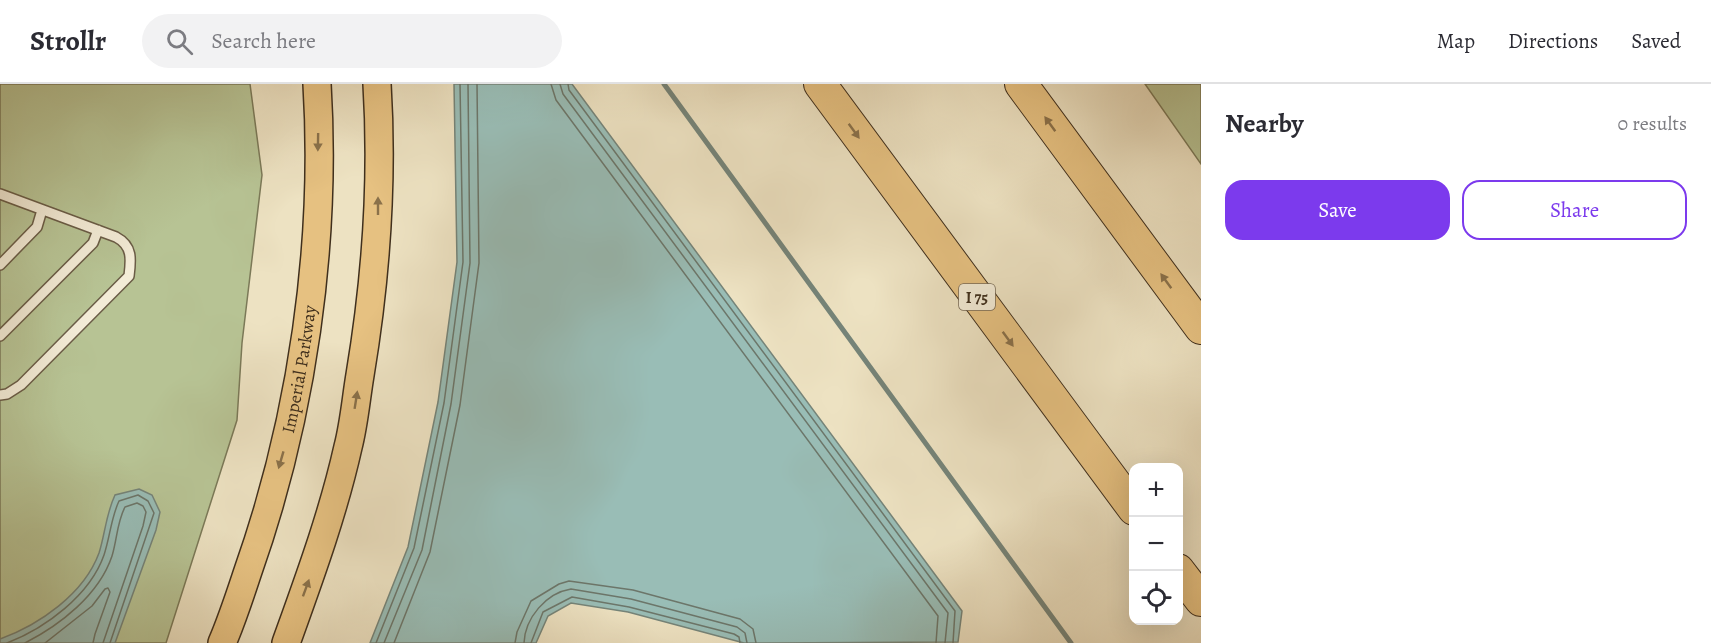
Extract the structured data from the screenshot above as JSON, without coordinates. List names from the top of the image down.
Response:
{
  "streets": {
    "highway": ["I 75"],
    "main road": ["Imperial Parkway"]
  },
  "page": {
    "header": "Strollr",
    "search": "Search here",
    "nav": ["Map", "Directions", "Saved"],
    "heading": ["Nearby", "0 results"],
    "buttons": ["Save", "Share"],
    "map_buttons": ["+", "−"]
  }
}
